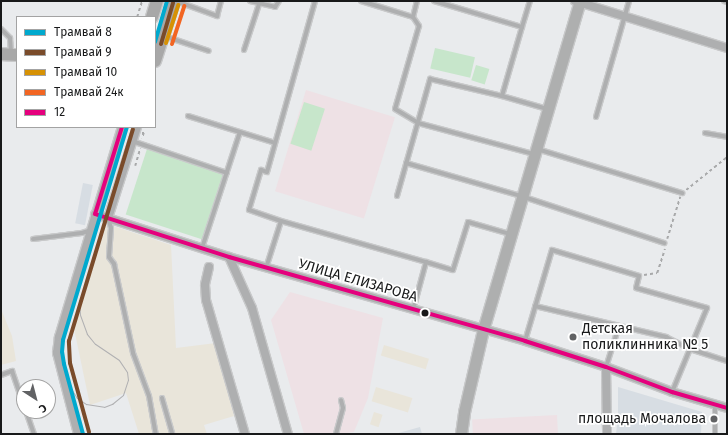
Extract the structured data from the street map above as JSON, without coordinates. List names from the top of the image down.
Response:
{
  "streets": {
    "street": ["УЛИЦА ЕЛИЗАРОВА"]
  },
  "places": ["Детская поликлинника № 5", "площадь Мочалова"],
  "lines": [
    "tram line 8",
    "tram line 9",
    "tram line 10",
    "tram line 24к",
    "transit line 12"
  ],
  "legend": [
    "Трамвай 8",
    "Трамвай 9",
    "Трамвай 10",
    "Трамвай 24к",
    "12"
  ],
  "north": "bottom right"
}
